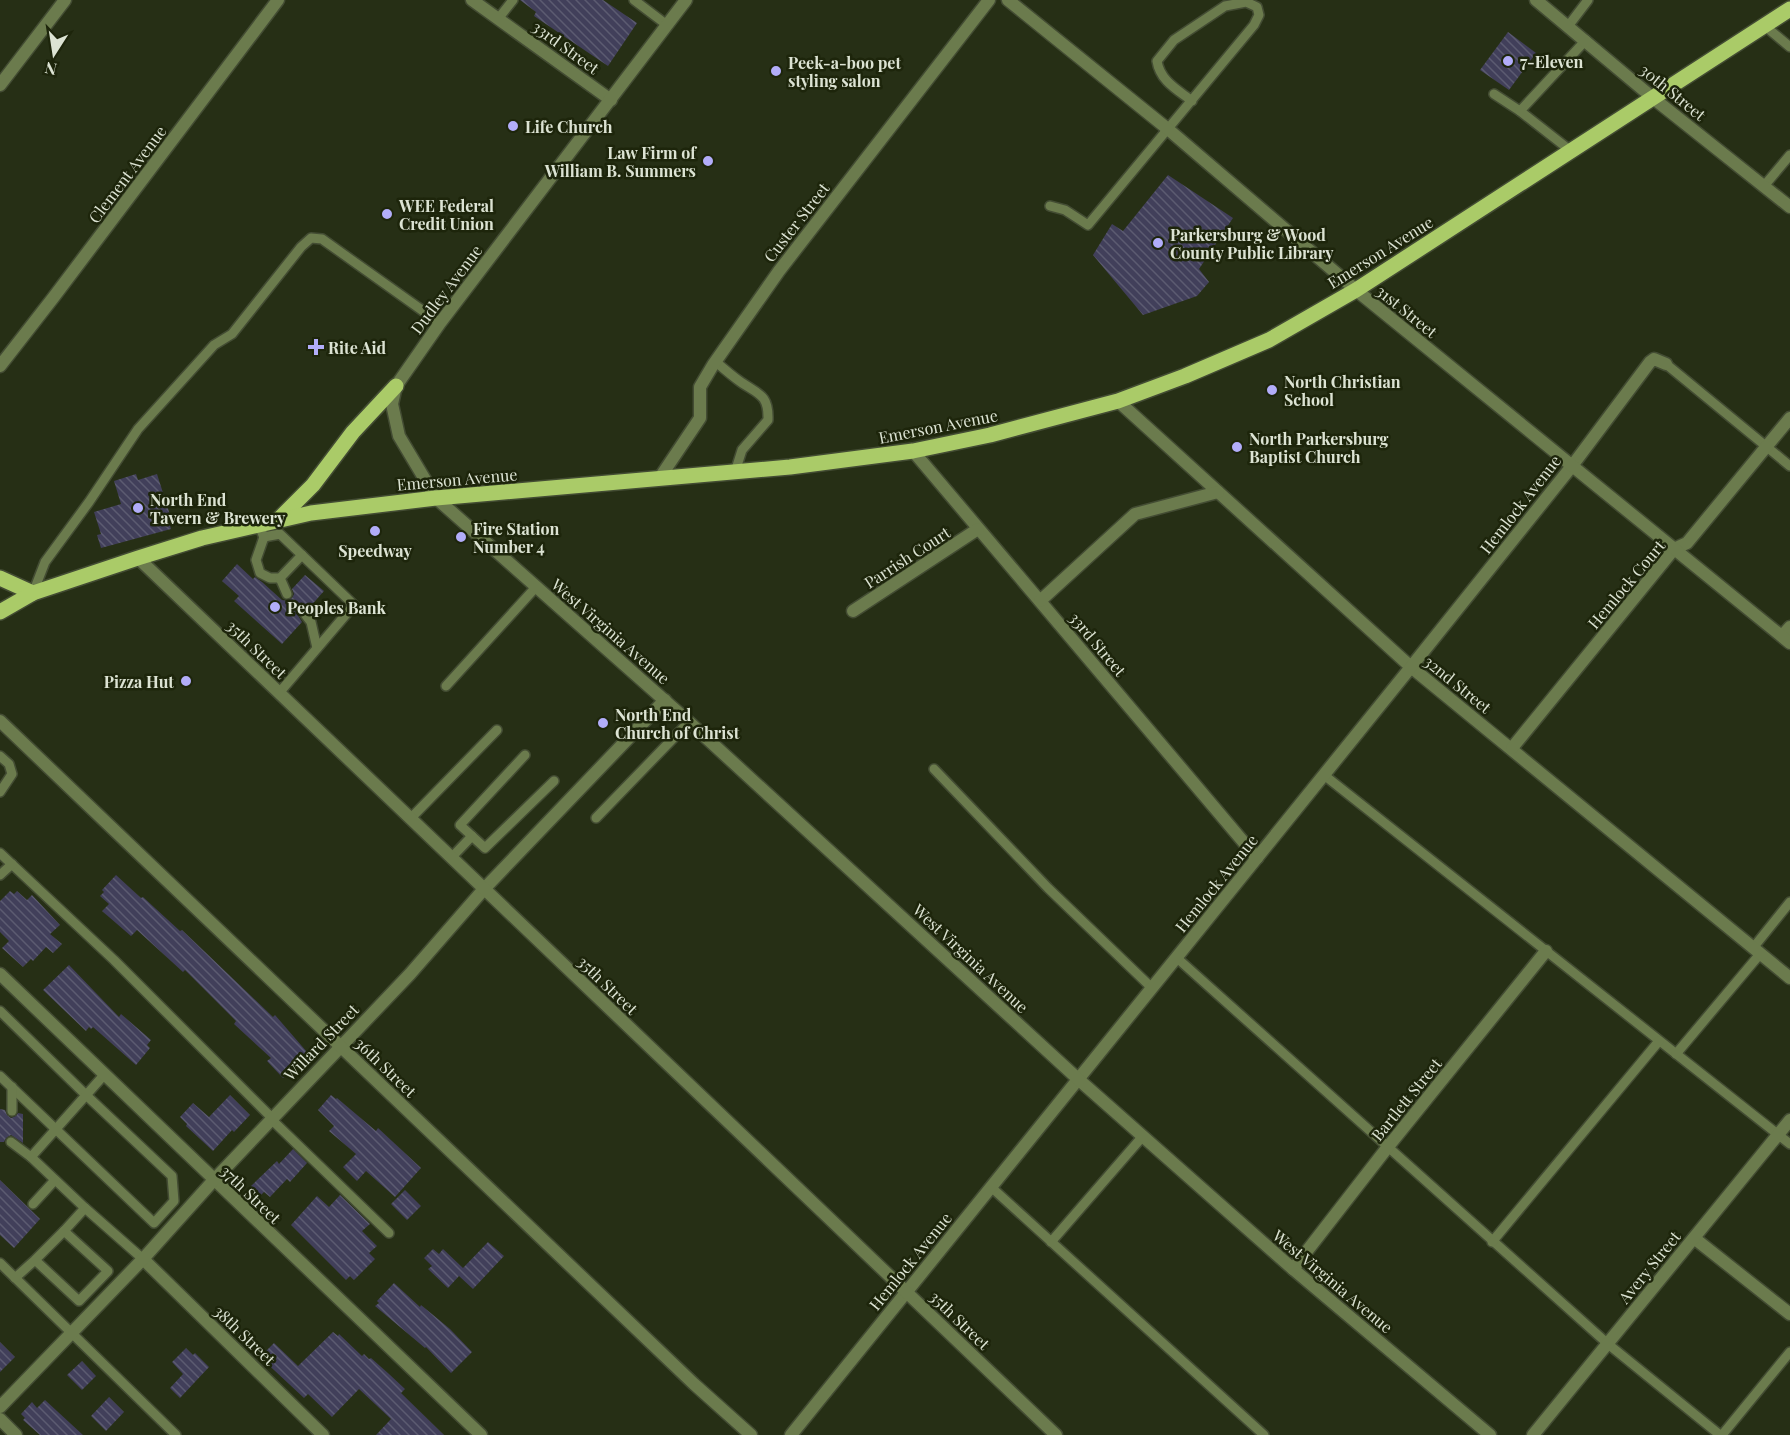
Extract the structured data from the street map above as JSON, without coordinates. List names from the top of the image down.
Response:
{
  "streets": {
    "main road": ["Emerson Avenue"],
    "street": [
      "33rd Street",
      "30th Street",
      "Clement Avenue",
      "Custer Street",
      "Dudley Avenue",
      "31st Street",
      "Hemlock Avenue",
      "Parrish Court",
      "Hemlock Court",
      "West Virginia Avenue",
      "35th Street",
      "32nd Street",
      "Willard Street",
      "36th Street",
      "Bartlett Street",
      "37th Street",
      "Avery Street",
      "38th Street"
    ]
  },
  "crossings": [
    ["33rd Street", "Emerson Avenue"],
    ["33rd Street", "Dudley Avenue"],
    ["33rd Street", "Hemlock Avenue"],
    ["33rd Street", "Parrish Court"],
    ["30th Street", "Emerson Avenue"],
    ["Custer Street", "Emerson Avenue"],
    ["Emerson Avenue", "31st Street"],
    ["Emerson Avenue", "West Virginia Avenue"],
    ["Emerson Avenue", "35th Street"],
    ["Emerson Avenue", "32nd Street"],
    ["31st Street", "Hemlock Avenue"],
    ["31st Street", "Hemlock Court"],
    ["Hemlock Avenue", "West Virginia Avenue"],
    ["Hemlock Avenue", "35th Street"],
    ["Hemlock Avenue", "32nd Street"],
    ["Hemlock Court", "32nd Street"],
    ["West Virginia Avenue", "Willard Street"],
    ["West Virginia Avenue", "Bartlett Street"],
    ["35th Street", "Willard Street"],
    ["Willard Street", "36th Street"],
    ["Willard Street", "37th Street"],
    ["Willard Street", "38th Street"]
  ],
  "places": {
    "other": [
      "7-Eleven",
      "Peek-a-boo pet styling salon",
      "Life Church",
      "Law Firm of William B. Summers",
      "WEE Federal Credit Union",
      "Parkersburg & Wood County Public Library",
      "North Christian School",
      "North Parkersburg Baptist Church",
      "North End Tavern & Brewery",
      "Speedway",
      "Fire Station Number 4",
      "Peoples Bank",
      "Pizza Hut",
      "North End Church of Christ"
    ],
    "health": ["Rite Aid"]
  },
  "north": "bottom"
}
